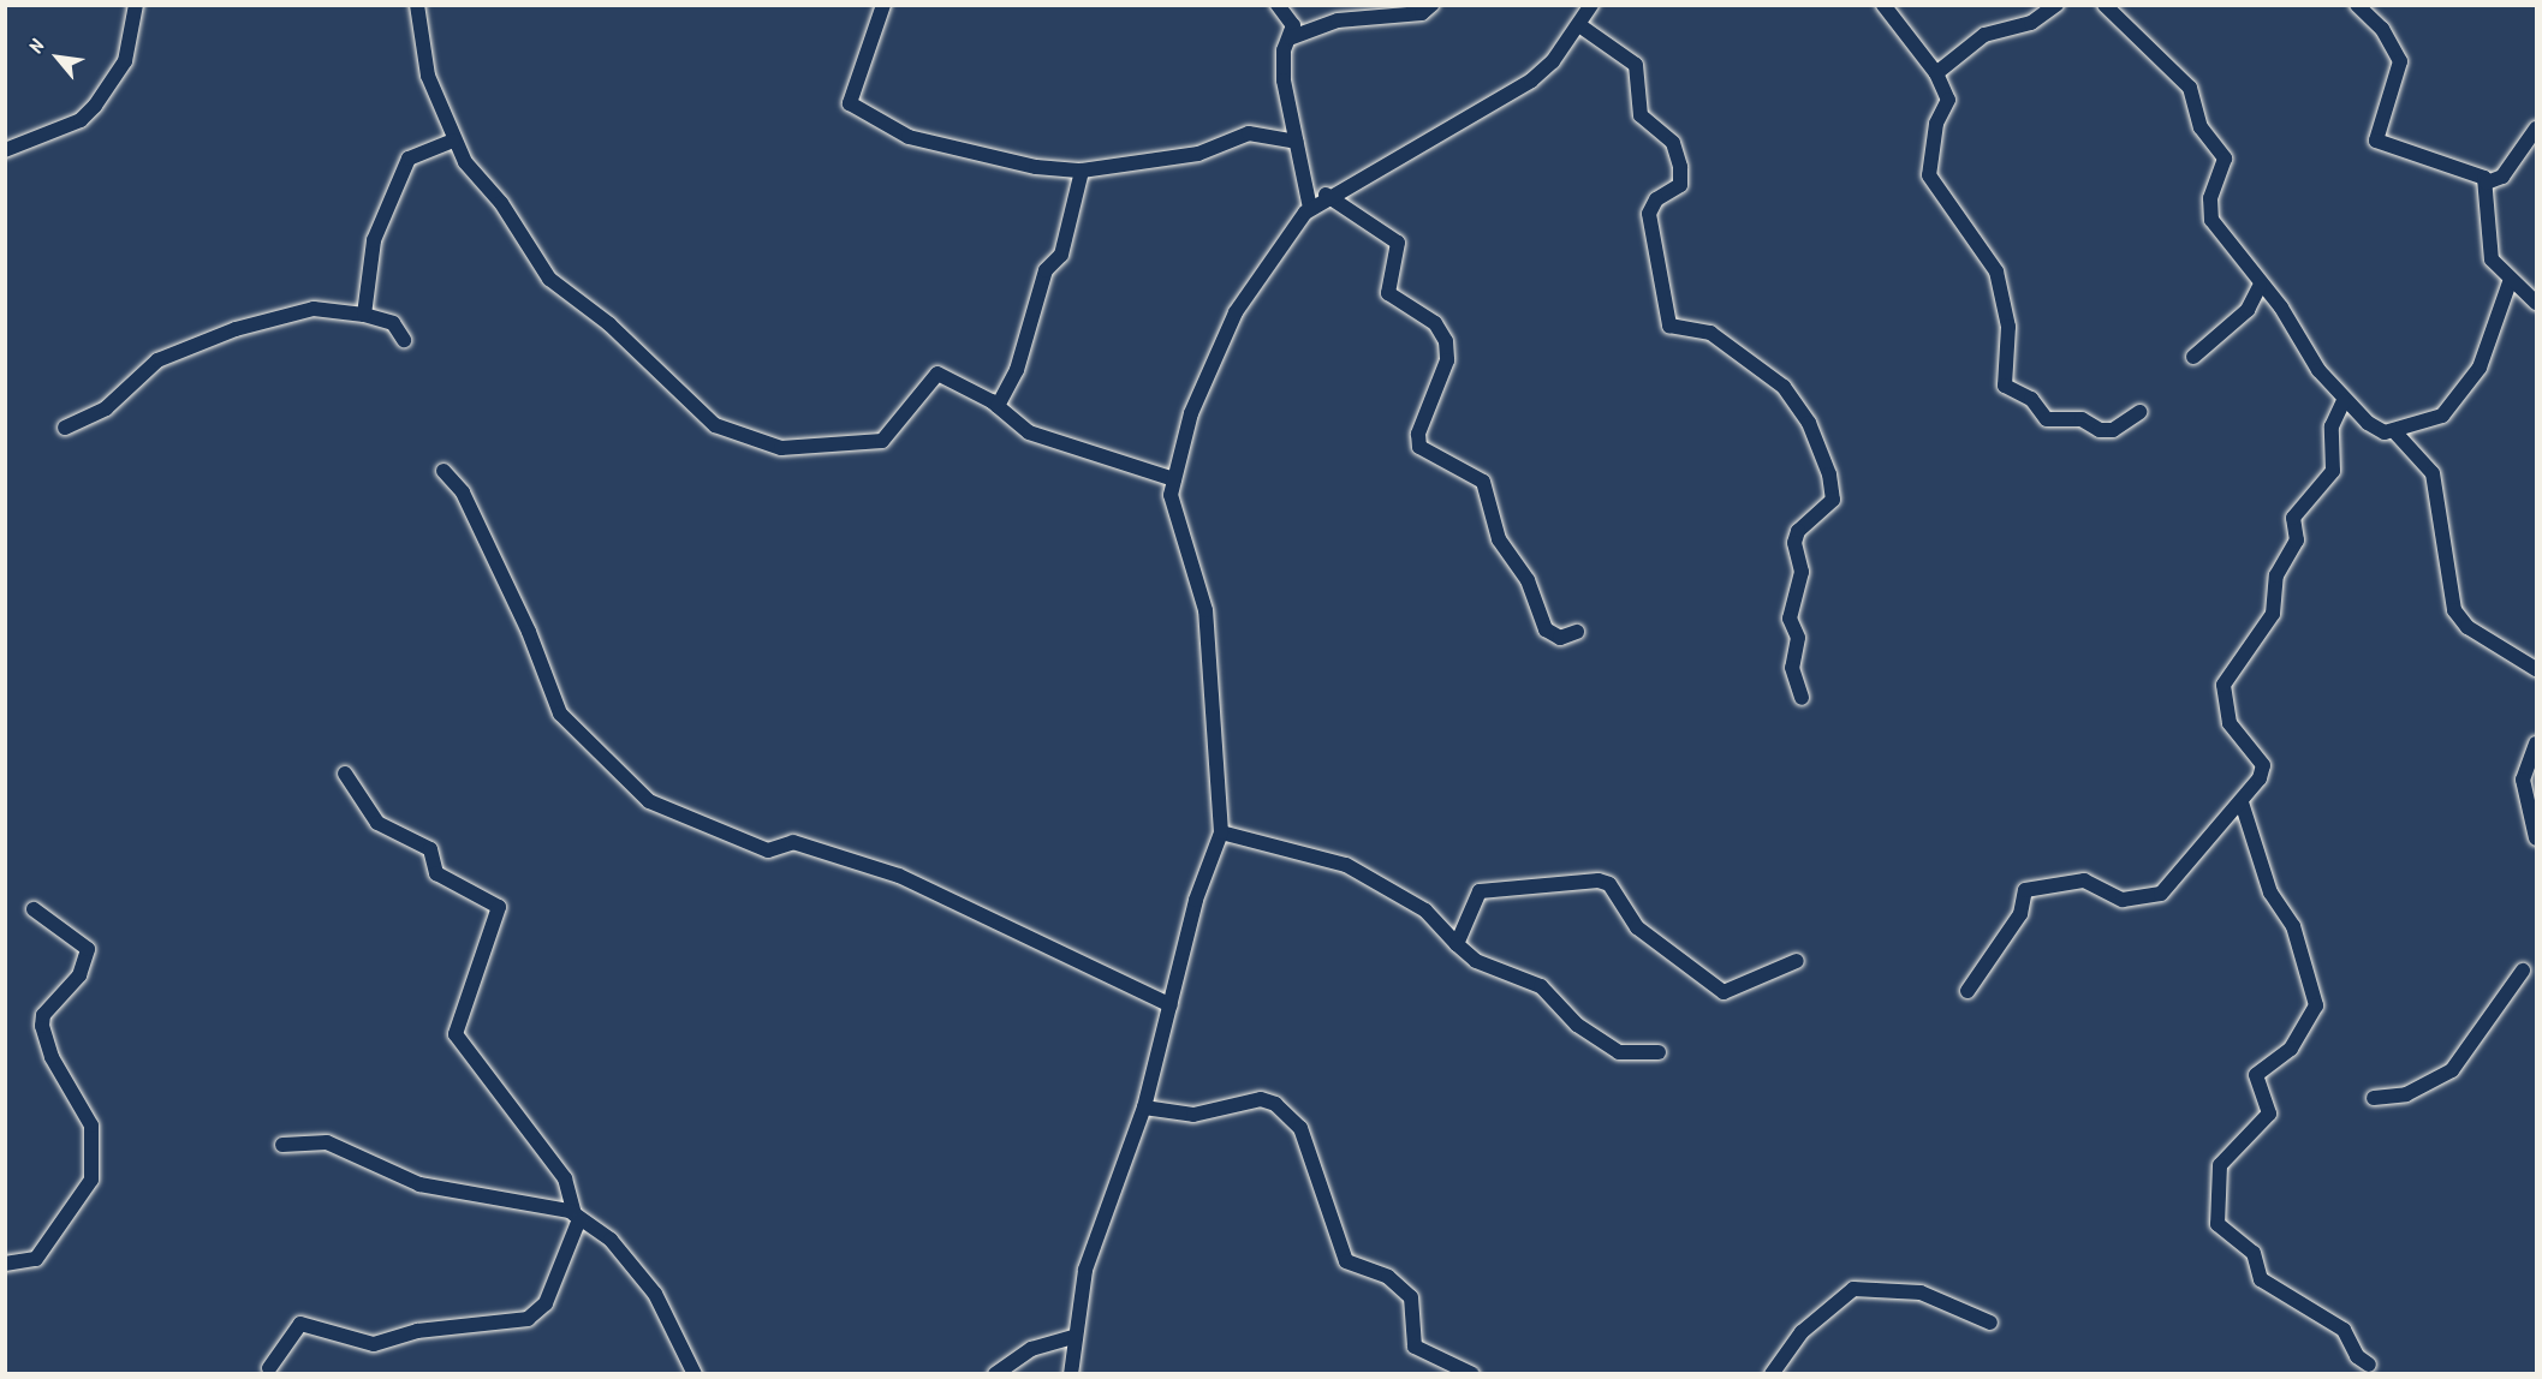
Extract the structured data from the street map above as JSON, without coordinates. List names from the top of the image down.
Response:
{
  "north": "top left"
}
